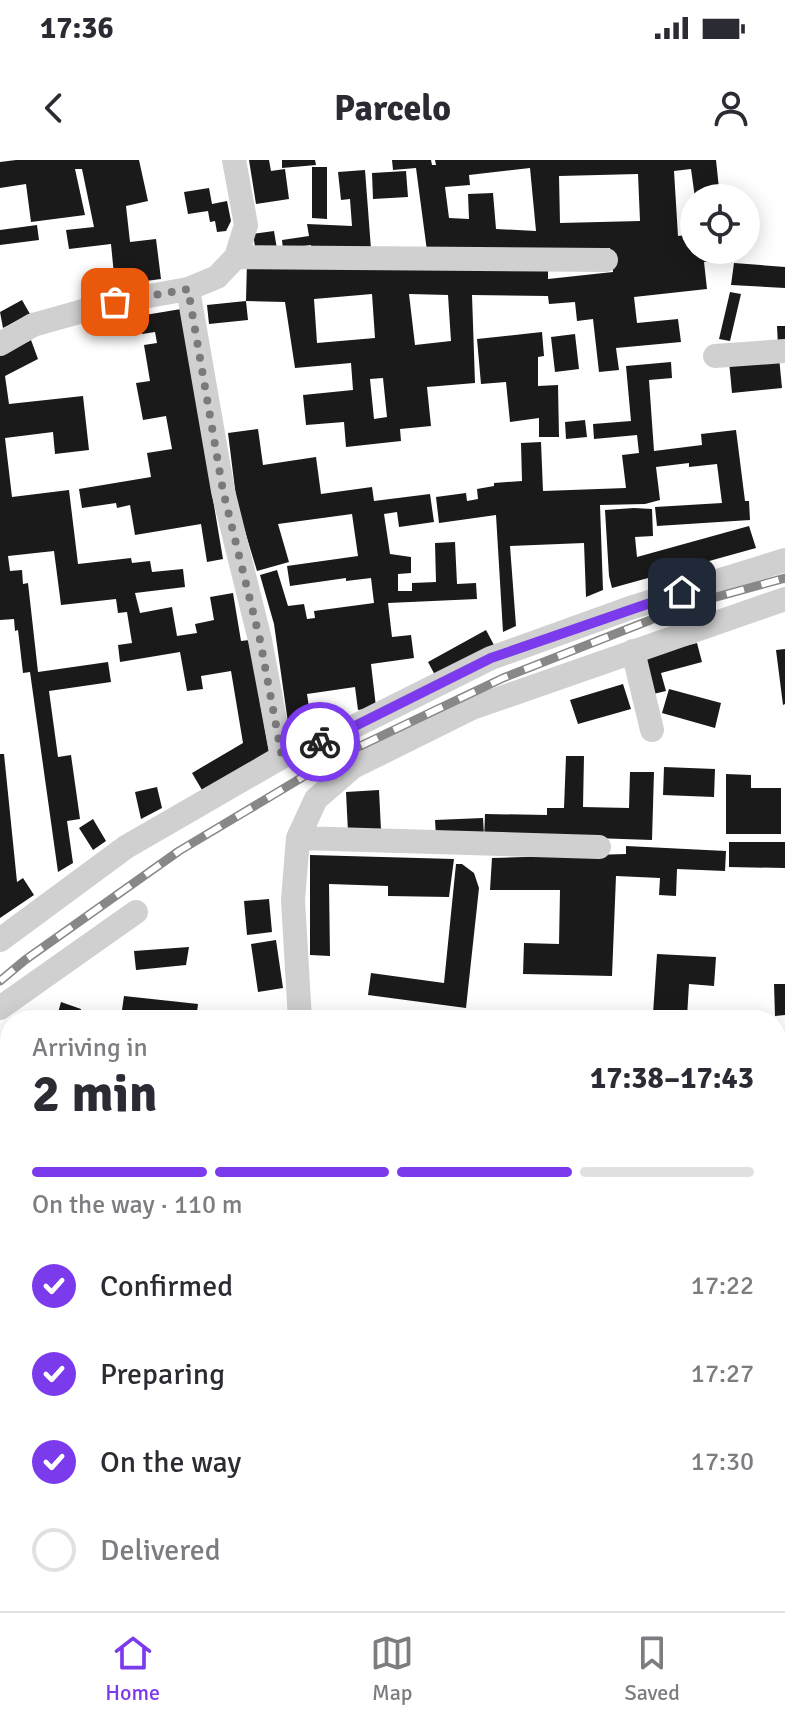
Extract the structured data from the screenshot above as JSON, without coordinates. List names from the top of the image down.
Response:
{
  "page": {
    "status": "17:36",
    "header": "Parcelo",
    "heading": ["2 min", "Arriving in", "17:38–17:43"],
    "bar": "On the way · 110 m",
    "list": [
      ["Confirmed", "17:22"],
      ["Preparing", "17:27"],
      ["On the way", "17:30"],
      "Delivered"
    ],
    "tabs": ["Home", "Map", "Saved"]
  }
}
